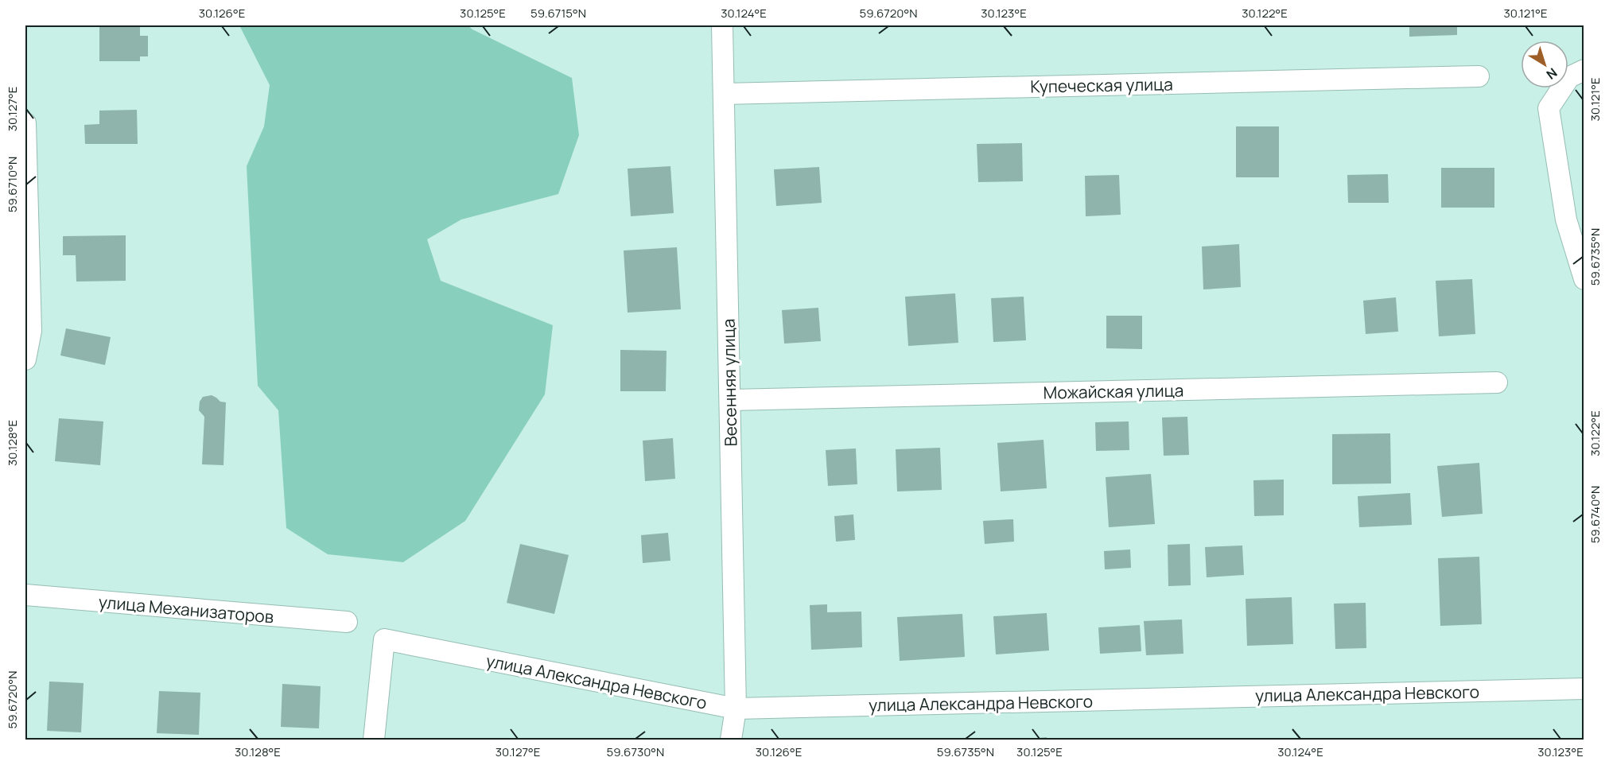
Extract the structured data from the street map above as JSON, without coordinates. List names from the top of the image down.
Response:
{
  "streets": {
    "street": [
      "Купеческая улица",
      "Весенняя улица",
      "Можайская улица",
      "улица Механизаторов",
      "улица Александра Невского"
    ]
  },
  "crossings": [
    ["Купеческая улица", "Весенняя улица"],
    ["Весенняя улица", "Можайская улица"],
    ["Весенняя улица", "улица Александра Невского"]
  ],
  "north": "bottom right",
  "coordinates": [
    "30.126°E",
    "30.125°E",
    "59.6715°N",
    "30.124°E",
    "59.6720°N",
    "30.123°E",
    "30.122°E",
    "30.121°E",
    "30.127°E",
    "59.6710°N",
    "59.6735°N",
    "30.128°E",
    "59.6740°N",
    "59.6730°N"
  ]
}
